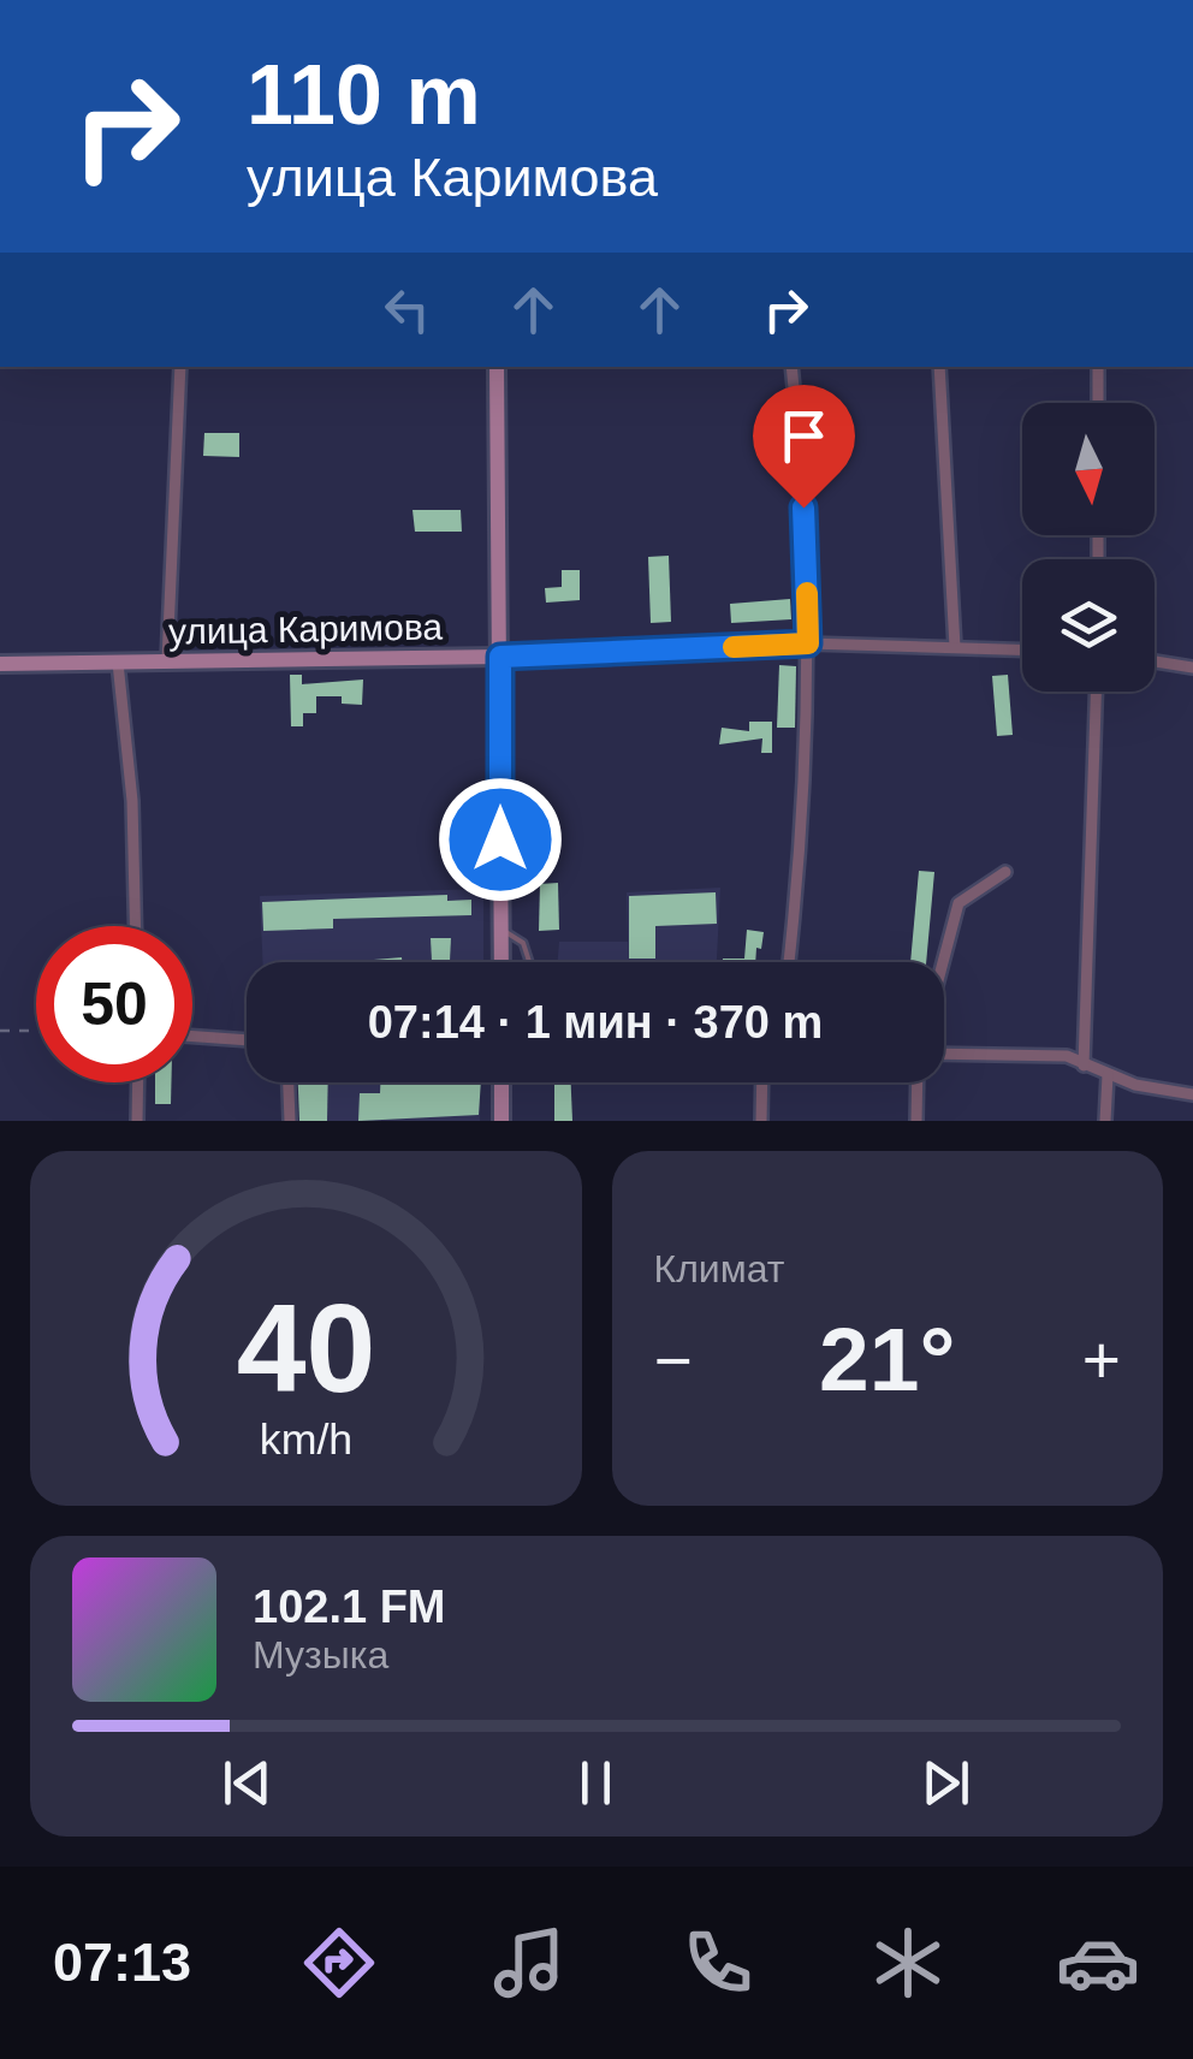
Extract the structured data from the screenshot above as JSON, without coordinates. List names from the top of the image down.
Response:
{
  "streets": {
    "main road": ["улица Каримова"]
  },
  "north": "bottom",
  "page": {
    "turn": ["110 m", "улица Каримова"],
    "limit": "50",
    "trip": "07:14 · 1 мин · 370 m",
    "tile": "Климат",
    "heat": ["−", "21°", "+"],
    "song": ["102.1 FM", "Музыка"],
    "tabs": "07:13",
    "gauge": ["40", "km/h"]
  }
}
